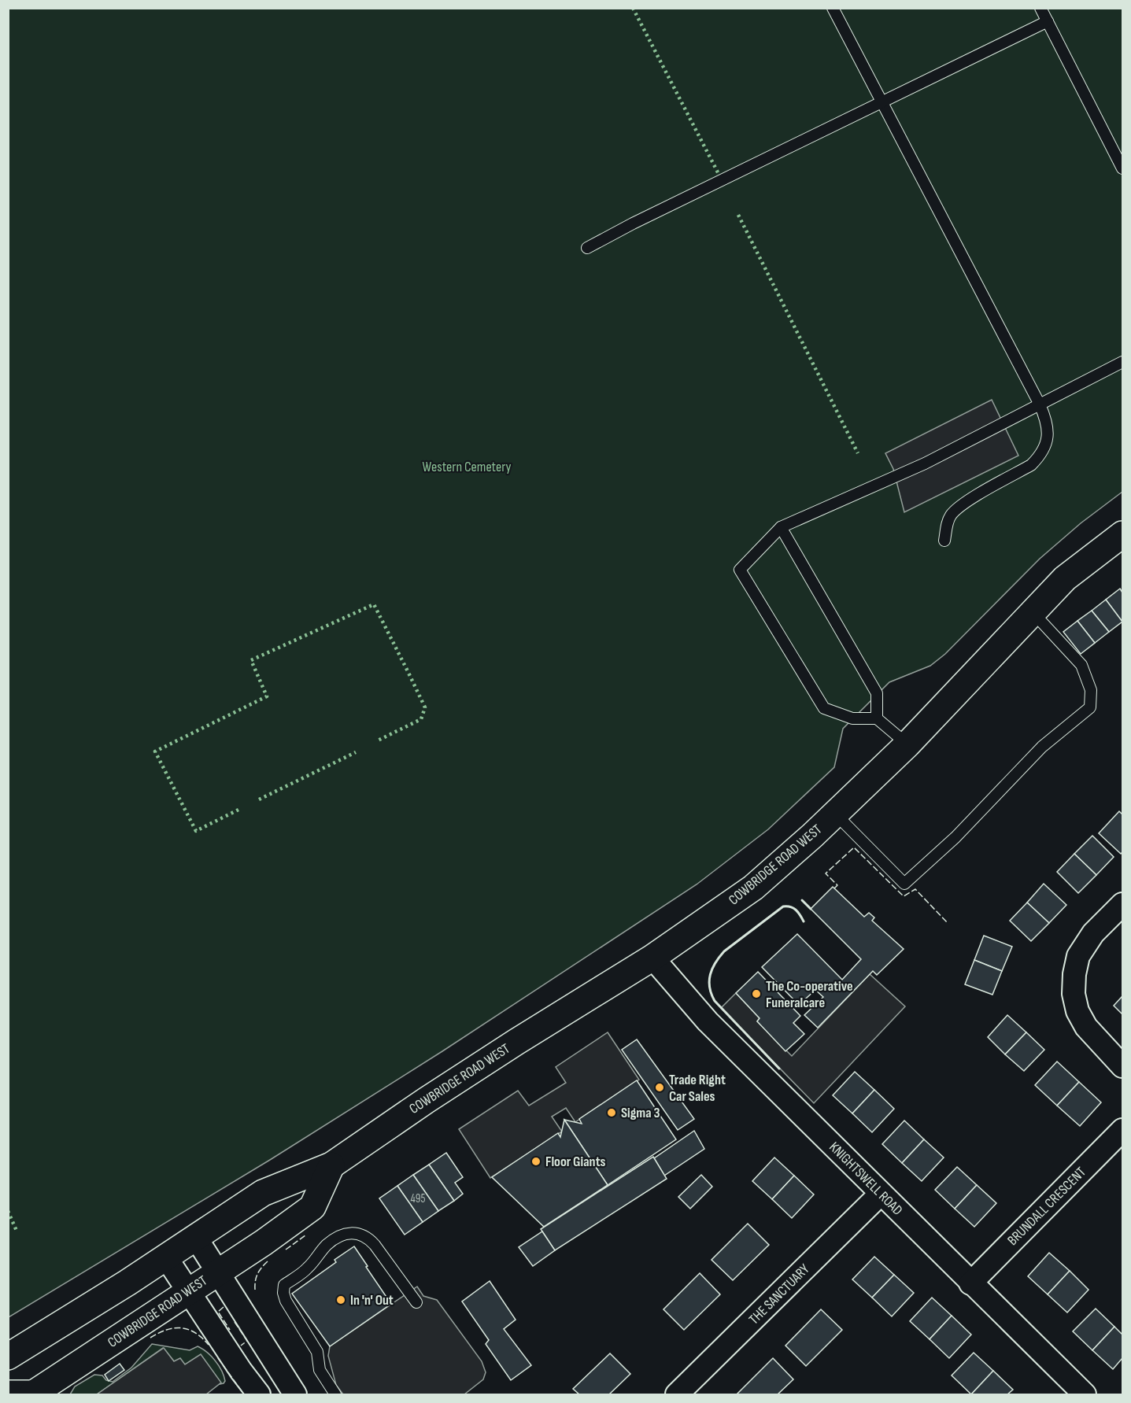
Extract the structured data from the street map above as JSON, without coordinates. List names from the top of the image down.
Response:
{
  "streets": {
    "main road": ["COWBRIDGE ROAD WEST"],
    "street": ["KNIGHTSWELL ROAD", "BRUNDALL CRESCENT", "THE SANCTUARY"]
  },
  "crossings": [
    ["COWBRIDGE ROAD WEST", "KNIGHTSWELL ROAD"],
    ["KNIGHTSWELL ROAD", "BRUNDALL CRESCENT"],
    ["KNIGHTSWELL ROAD", "THE SANCTUARY"]
  ],
  "parks": ["Western Cemetery"],
  "places": [
    "The Co-operative Funeralcare",
    "Trade Right Car Sales",
    "Sigma 3",
    "Floor Giants",
    "In 'n' Out"
  ],
  "house_numbers": ["495"]
}
